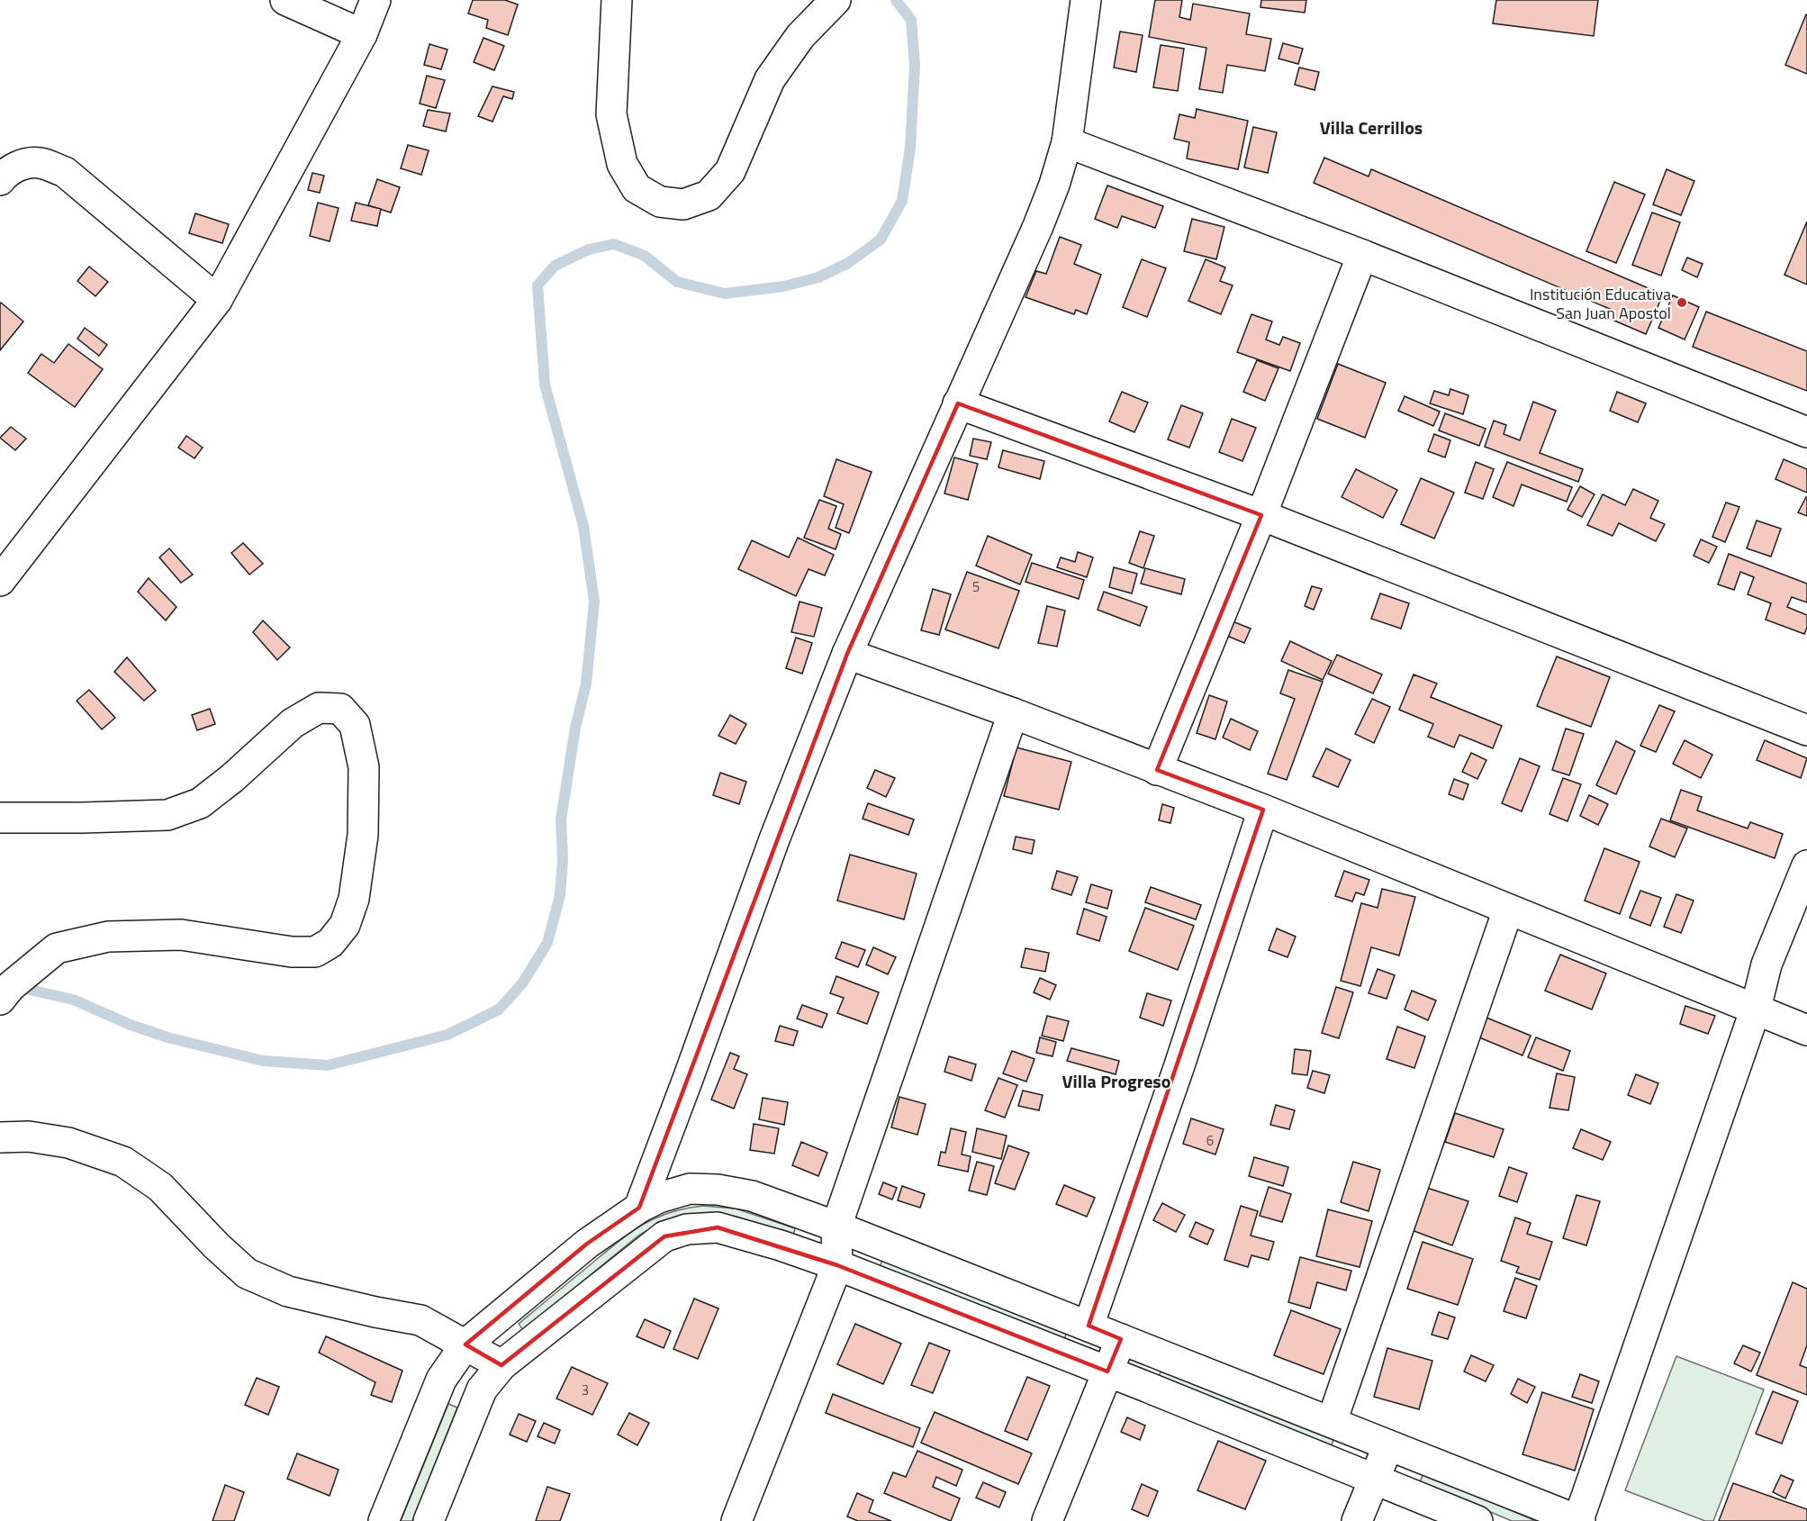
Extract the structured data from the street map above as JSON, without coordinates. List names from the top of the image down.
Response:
{
  "districts": ["Villa Cerrillos", "Villa Progreso"],
  "places": ["Institución Educativa San Juan Apostol"],
  "house_numbers": ["5", "6", "3"]
}
